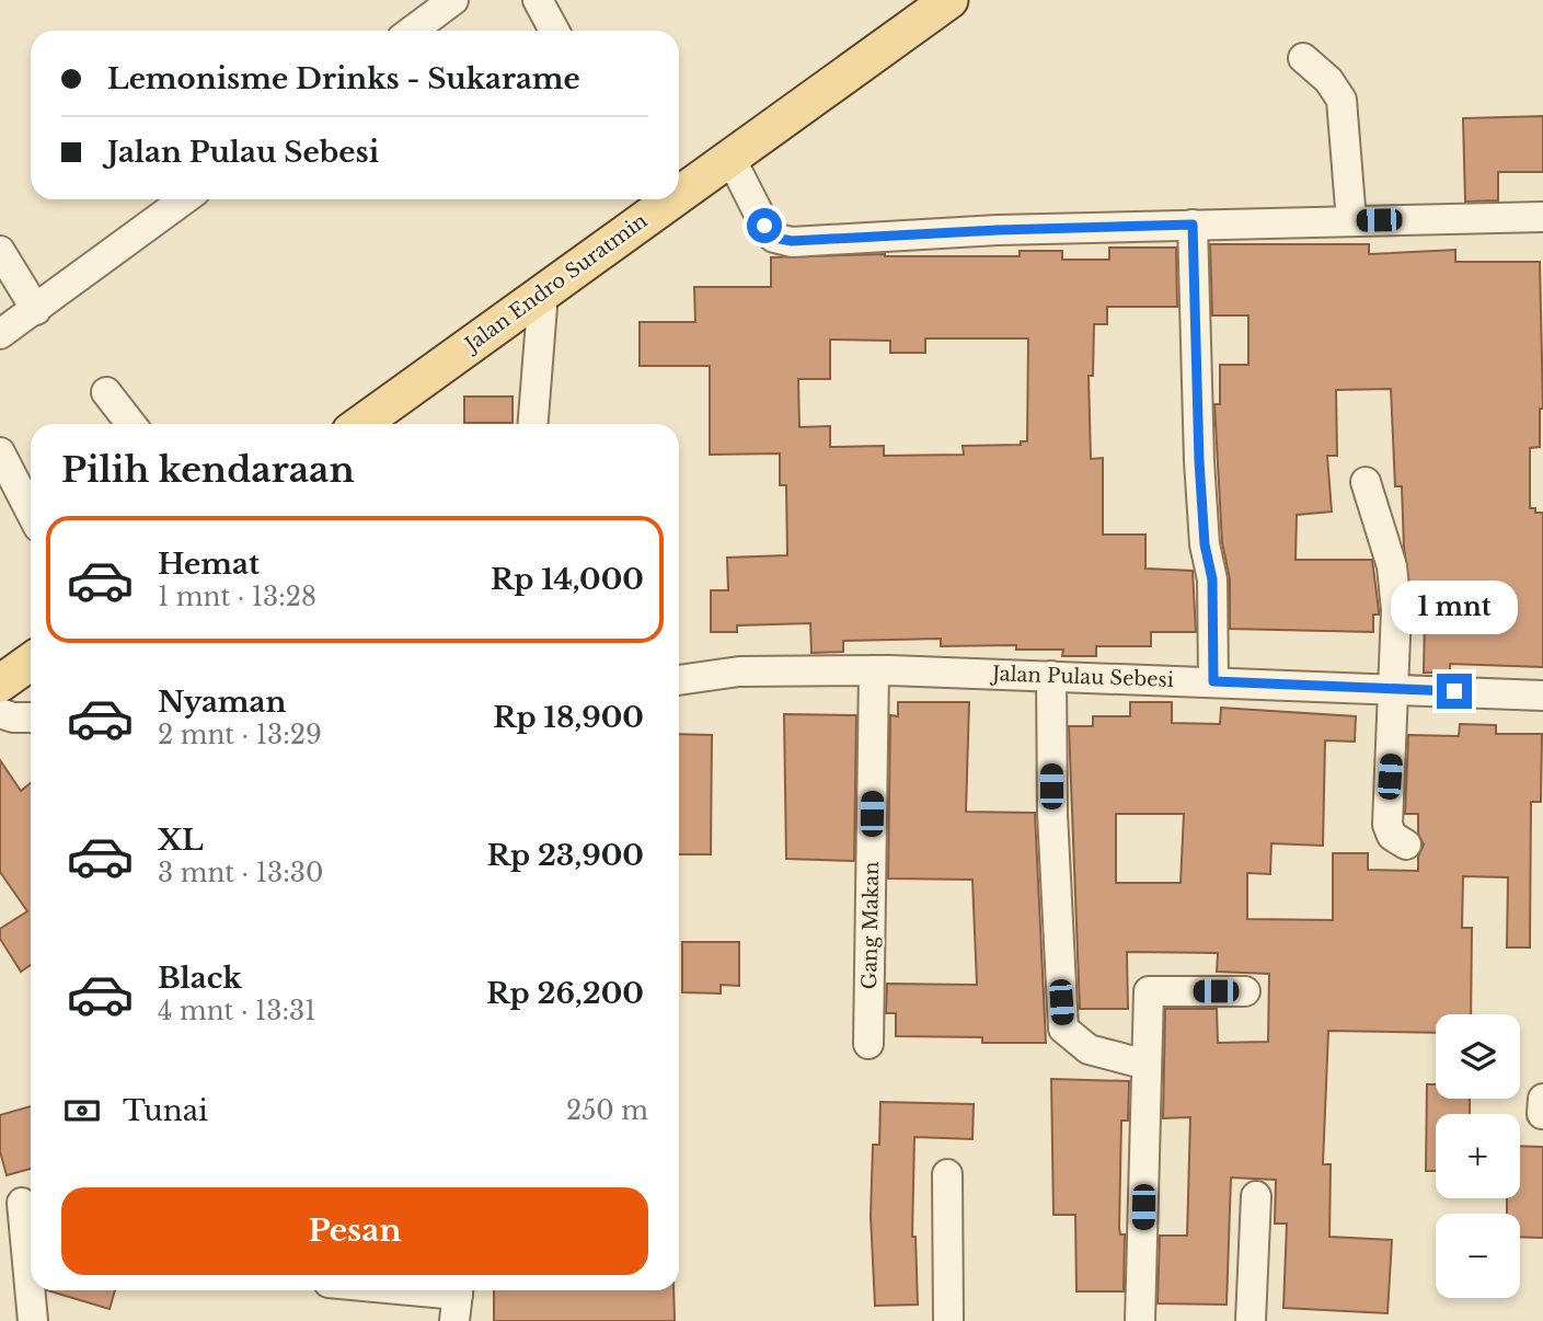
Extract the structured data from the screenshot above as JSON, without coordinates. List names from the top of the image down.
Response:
{
  "streets": {
    "main road": ["Jalan Endro Suratmin"],
    "street": ["Jalan Pulau Sebesi", "Gang Makan"]
  },
  "crossings": [
    ["Jalan Pulau Sebesi", "Gang Makan"]
  ],
  "page": {
    "banner": ["Lemonisme Drinks - Sukarame", "Jalan Pulau Sebesi"],
    "heading": "Pilih kendaraan",
    "list": [
      {
        "name": "Hemat",
        "note": "1 mnt · 13:28",
        "value": "Rp 14,000"
      },
      {
        "name": "Nyaman",
        "note": "2 mnt · 13:29",
        "value": "Rp 18,900"
      },
      {
        "name": "XL",
        "note": "3 mnt · 13:30",
        "value": "Rp 23,900"
      },
      {
        "name": "Black",
        "note": "4 mnt · 13:31",
        "value": "Rp 26,200"
      }
    ],
    "bubble": "1 mnt",
    "map_buttons": ["+", "−"],
    "pay": ["Tunai", "250 m"],
    "buttons": "Pesan"
  }
}
